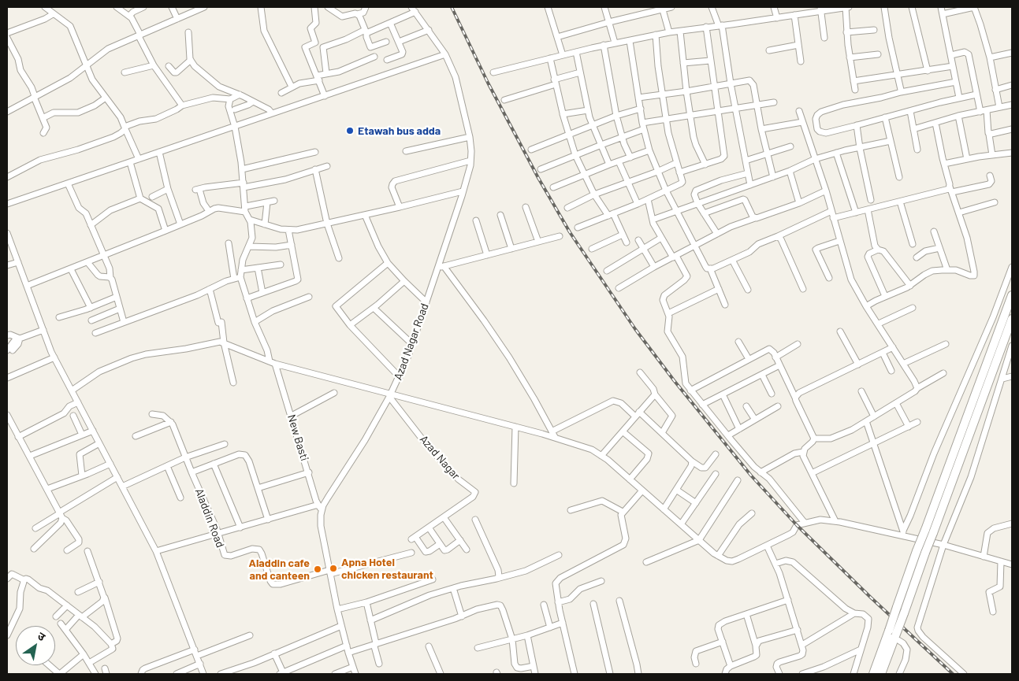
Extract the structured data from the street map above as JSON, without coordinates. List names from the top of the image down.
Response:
{
  "streets": {
    "street": [
      "Azad Nagar Road",
      "New Basti",
      "Azad Nagar",
      "Aladdin Road"
    ]
  },
  "crossings": [
    ["Azad Nagar Road", "New Basti"],
    ["Azad Nagar Road", "Azad Nagar"],
    ["Azad Nagar Road", "Aladdin Road"]
  ],
  "places": ["Etawah bus adda", "Apna Hotel chicken restaurant", "Aladdin cafe and canteen"],
  "north": "top right"
}
